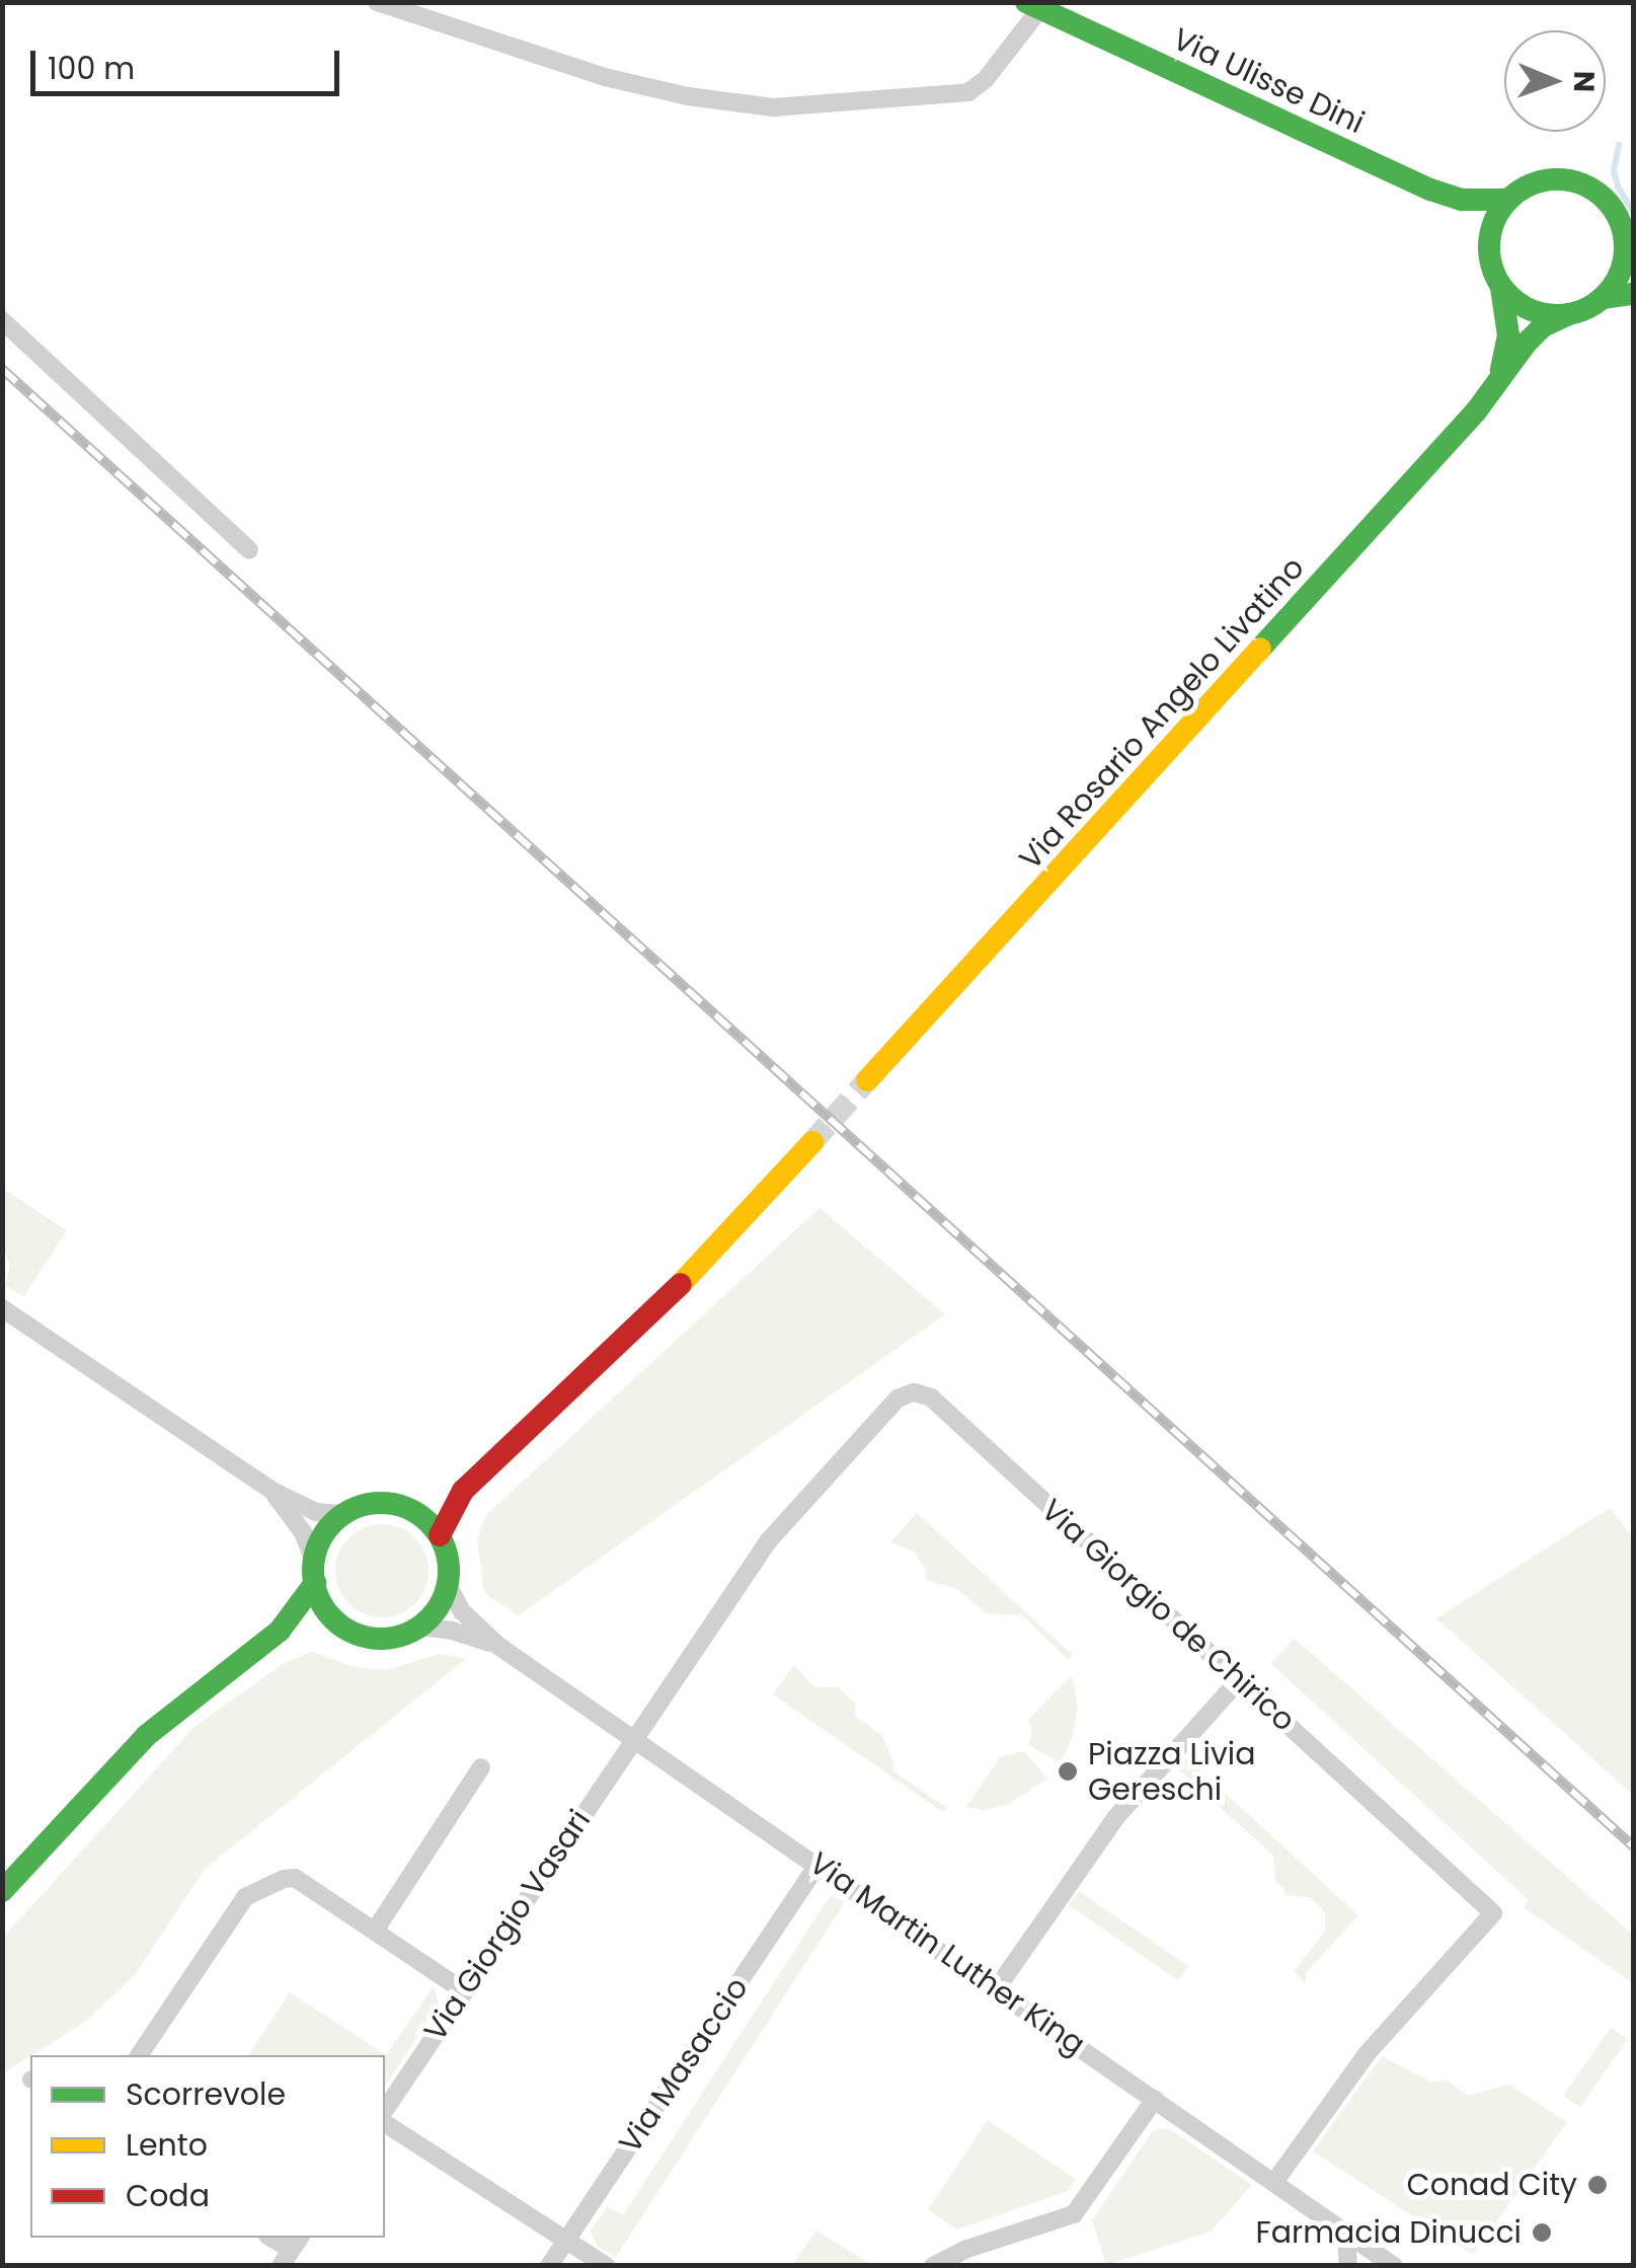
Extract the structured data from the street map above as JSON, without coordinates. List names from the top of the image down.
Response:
{
  "streets": {
    "street": [
      "Via Ulisse Dini",
      "Via Rosario Angelo Livatino",
      "Via Giorgio de Chirico",
      "Via Giorgio Vasari",
      "Via Martin Luther King",
      "Via Masaccio"
    ]
  },
  "crossings": [
    ["Via Giorgio de Chirico", "Via Giorgio Vasari"],
    ["Via Giorgio de Chirico", "Via Martin Luther King"],
    ["Via Giorgio Vasari", "Via Martin Luther King"],
    ["Via Martin Luther King", "Via Masaccio"]
  ],
  "places": ["Piazza Livia Gereschi", "Conad City", "Farmacia Dinucci"],
  "legend": ["Scorrevole", "Lento", "Coda"],
  "scale_bar": "100 m",
  "north": "right"
}
